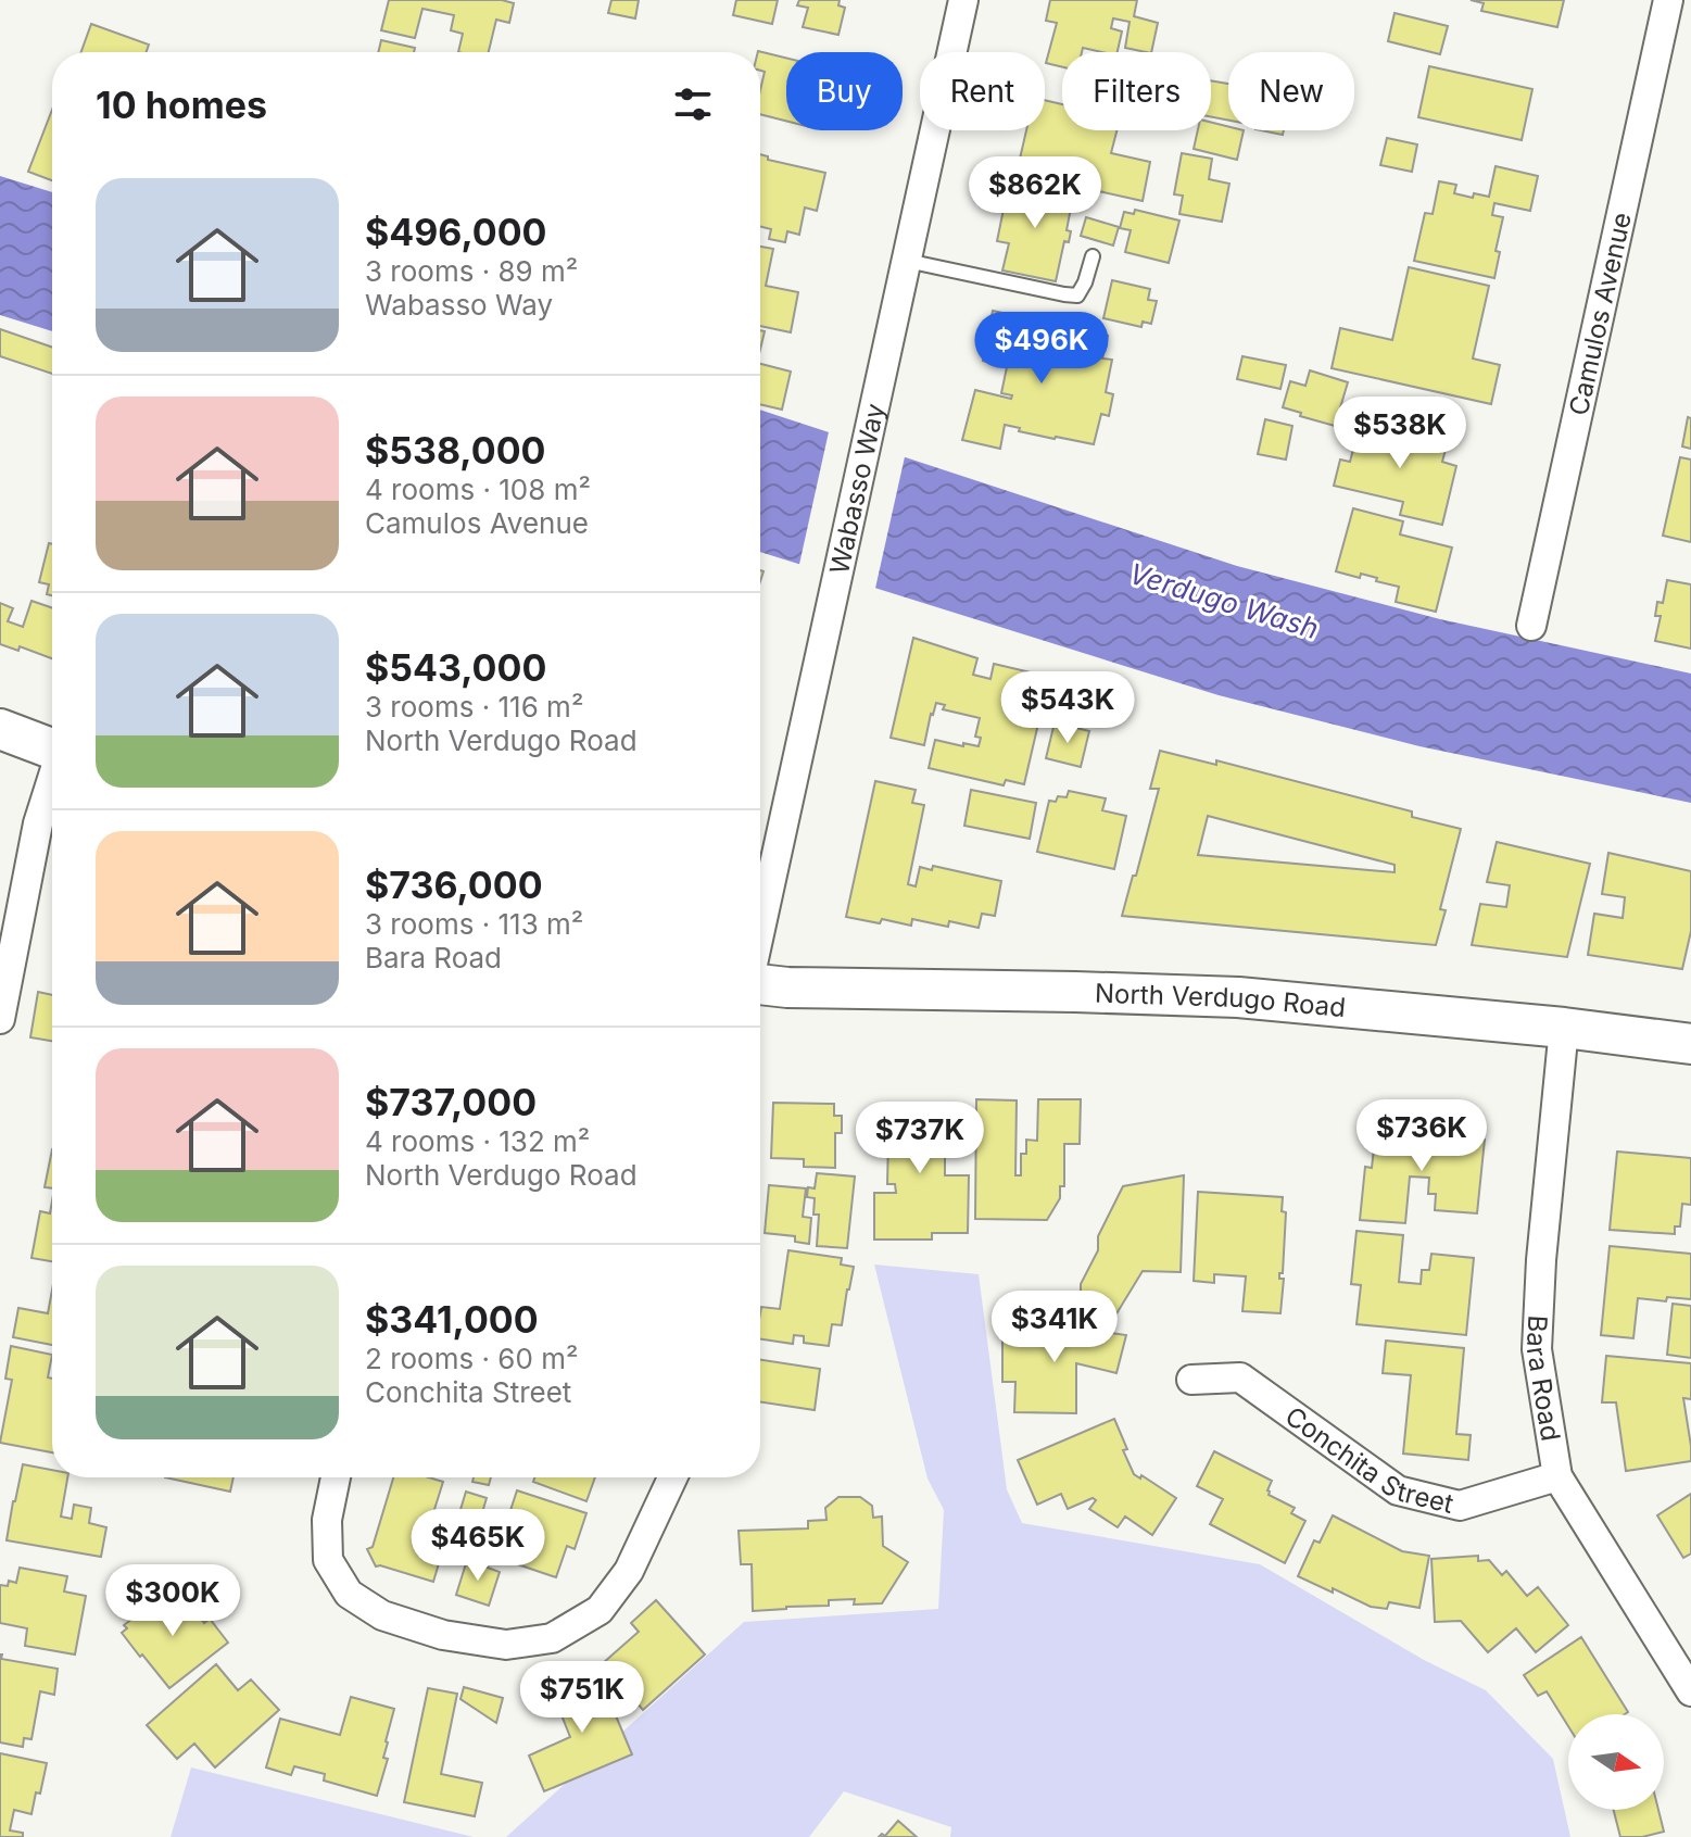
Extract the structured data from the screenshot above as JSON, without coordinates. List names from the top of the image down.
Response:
{
  "streets": {
    "main road": ["North Verdugo Road"],
    "street": [
      "Camulos Avenue",
      "Wabasso Way",
      "Bara Road",
      "Conchita Street"
    ]
  },
  "crossings": [
    ["North Verdugo Road", "Bara Road"],
    ["Bara Road", "Conchita Street"]
  ],
  "water": ["Verdugo Wash"],
  "north": "right",
  "page": {
    "chip": [
      "Buy",
      "Rent",
      "Filters",
      "New"
    ],
    "heading": "10 homes",
    "price": [
      "$862K",
      "$496K",
      "$538K",
      "$543K",
      "$736K",
      "$737K",
      "$341K",
      "$465K",
      "$300K",
      "$751K"
    ],
    "list": [
      {
        "name": "$496,000",
        "note": "3 rooms · 89 m² · Wabasso Way"
      },
      {
        "name": "$538,000",
        "note": "4 rooms · 108 m² · Camulos Avenue"
      },
      {
        "name": "$543,000",
        "note": "3 rooms · 116 m² · North Verdugo Road"
      },
      {
        "name": "$736,000",
        "note": "3 rooms · 113 m² · Bara Road"
      },
      {
        "name": "$737,000",
        "note": "4 rooms · 132 m² · North Verdugo Road"
      },
      {
        "name": "$341,000",
        "note": "2 rooms · 60 m² · Conchita Street"
      }
    ]
  }
}
